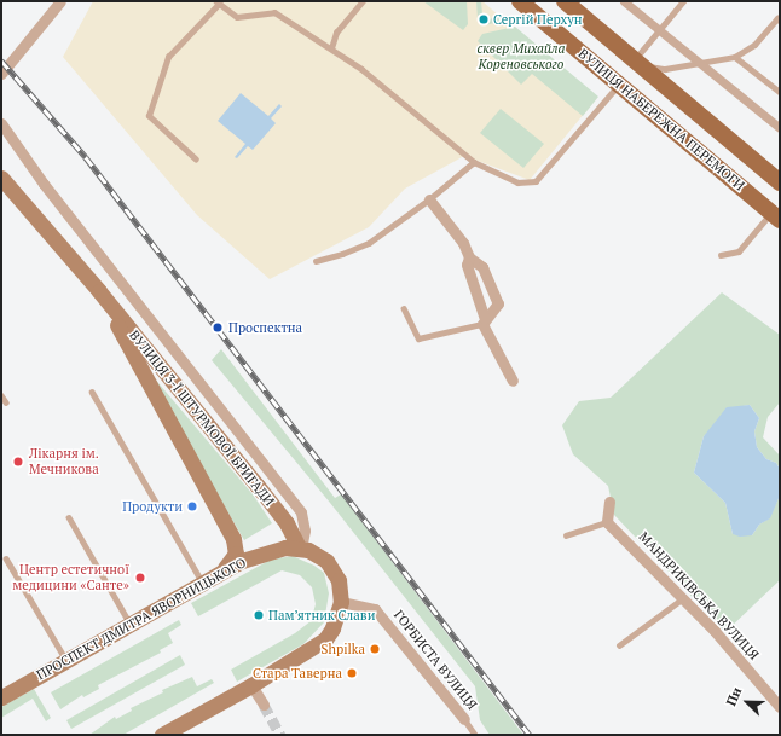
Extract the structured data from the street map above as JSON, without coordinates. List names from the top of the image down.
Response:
{
  "streets": {
    "main road": ["ВУЛИЦЯ НАБЕРЕЖНА ПЕРЕМОГИ", "ВУЛИЦЯ 3-Ї ШТУРМОВОЇ БРИГАДИ", "ПРОСПЕКТ ДМИТРА ЯВОРНИЦЬКОГО"],
    "street": ["МАНДРИКІВСЬКА ВУЛИЦЯ", "ГОРБИСТА ВУЛИЦЯ"]
  },
  "crossings": [
    ["ВУЛИЦЯ 3-Ї ШТУРМОВОЇ БРИГАДИ", "ПРОСПЕКТ ДМИТРА ЯВОРНИЦЬКОГО"],
    ["ПРОСПЕКТ ДМИТРА ЯВОРНИЦЬКОГО", "ГОРБИСТА ВУЛИЦЯ"]
  ],
  "parks": ["сквер Михайла Кореновського"],
  "places": [
    "Сергій Перхун",
    "Проспектна",
    "Лікарня ім. Мечникова",
    "Продукти",
    "Центр естетичної медицини «Санте»",
    "Пам’ятник Слави",
    "Shpilka",
    "Стара Таверна"
  ],
  "north": "top left"
}
